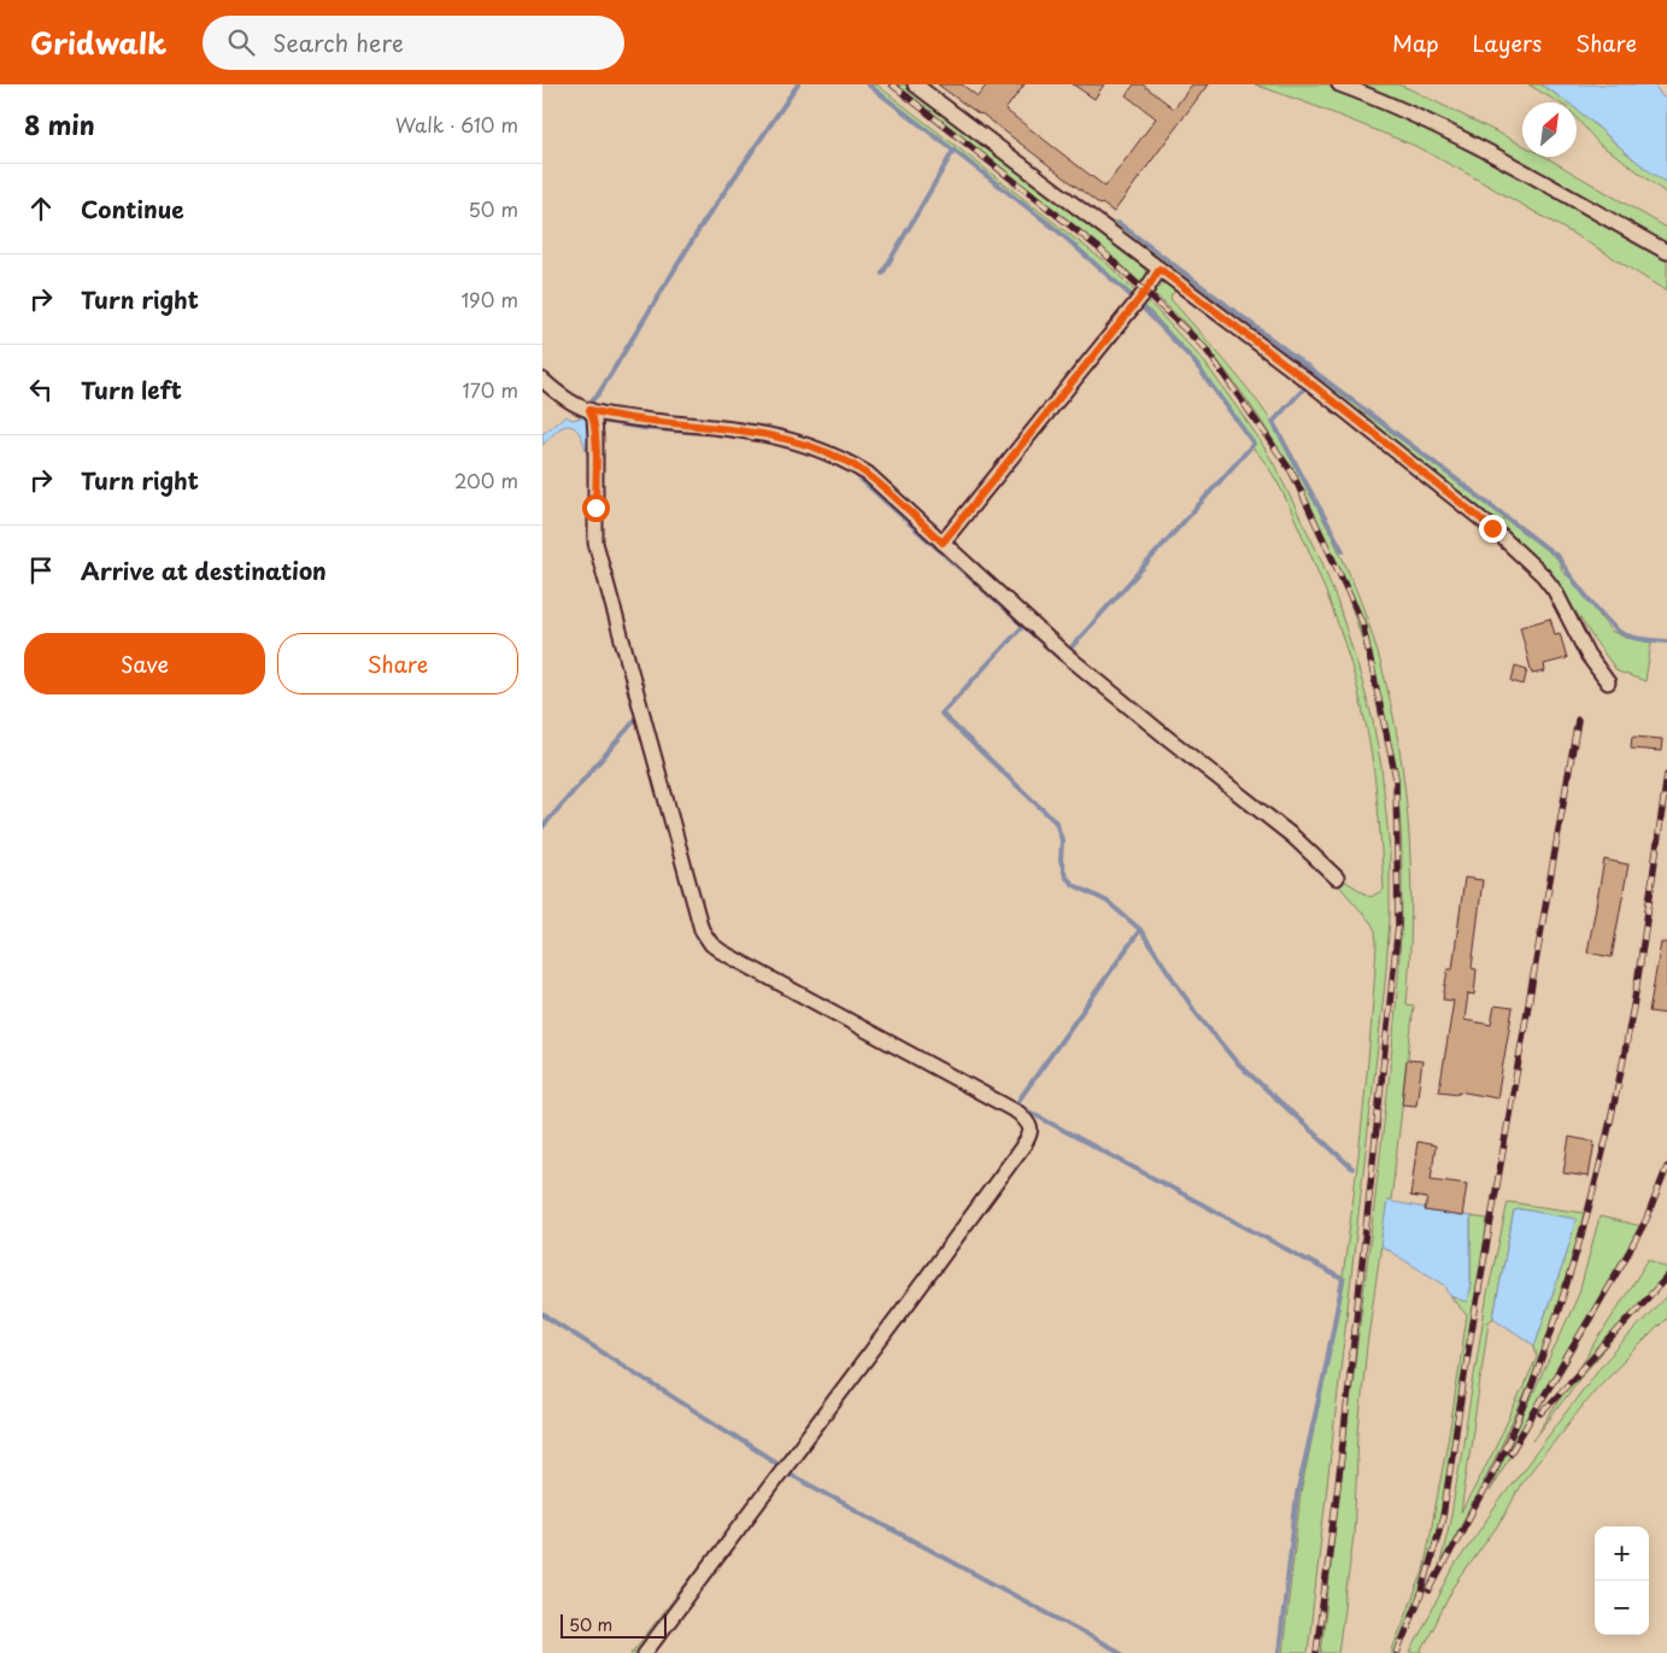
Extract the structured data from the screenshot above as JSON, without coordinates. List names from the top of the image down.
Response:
{
  "scale_bar": "50 m",
  "north": "top right",
  "page": {
    "header": "Gridwalk",
    "search": "Search here",
    "nav": ["Map", "Layers", "Share"],
    "heading": ["8 min", "Walk · 610 m"],
    "list": [
      ["Continue", "50 m"],
      ["Turn right", "190 m"],
      ["Turn left", "170 m"],
      ["Turn right", "200 m"],
      "Arrive at destination"
    ],
    "buttons": ["Save", "Share"],
    "map_buttons": ["+", "−"],
    "scale": "50 m"
  }
}
